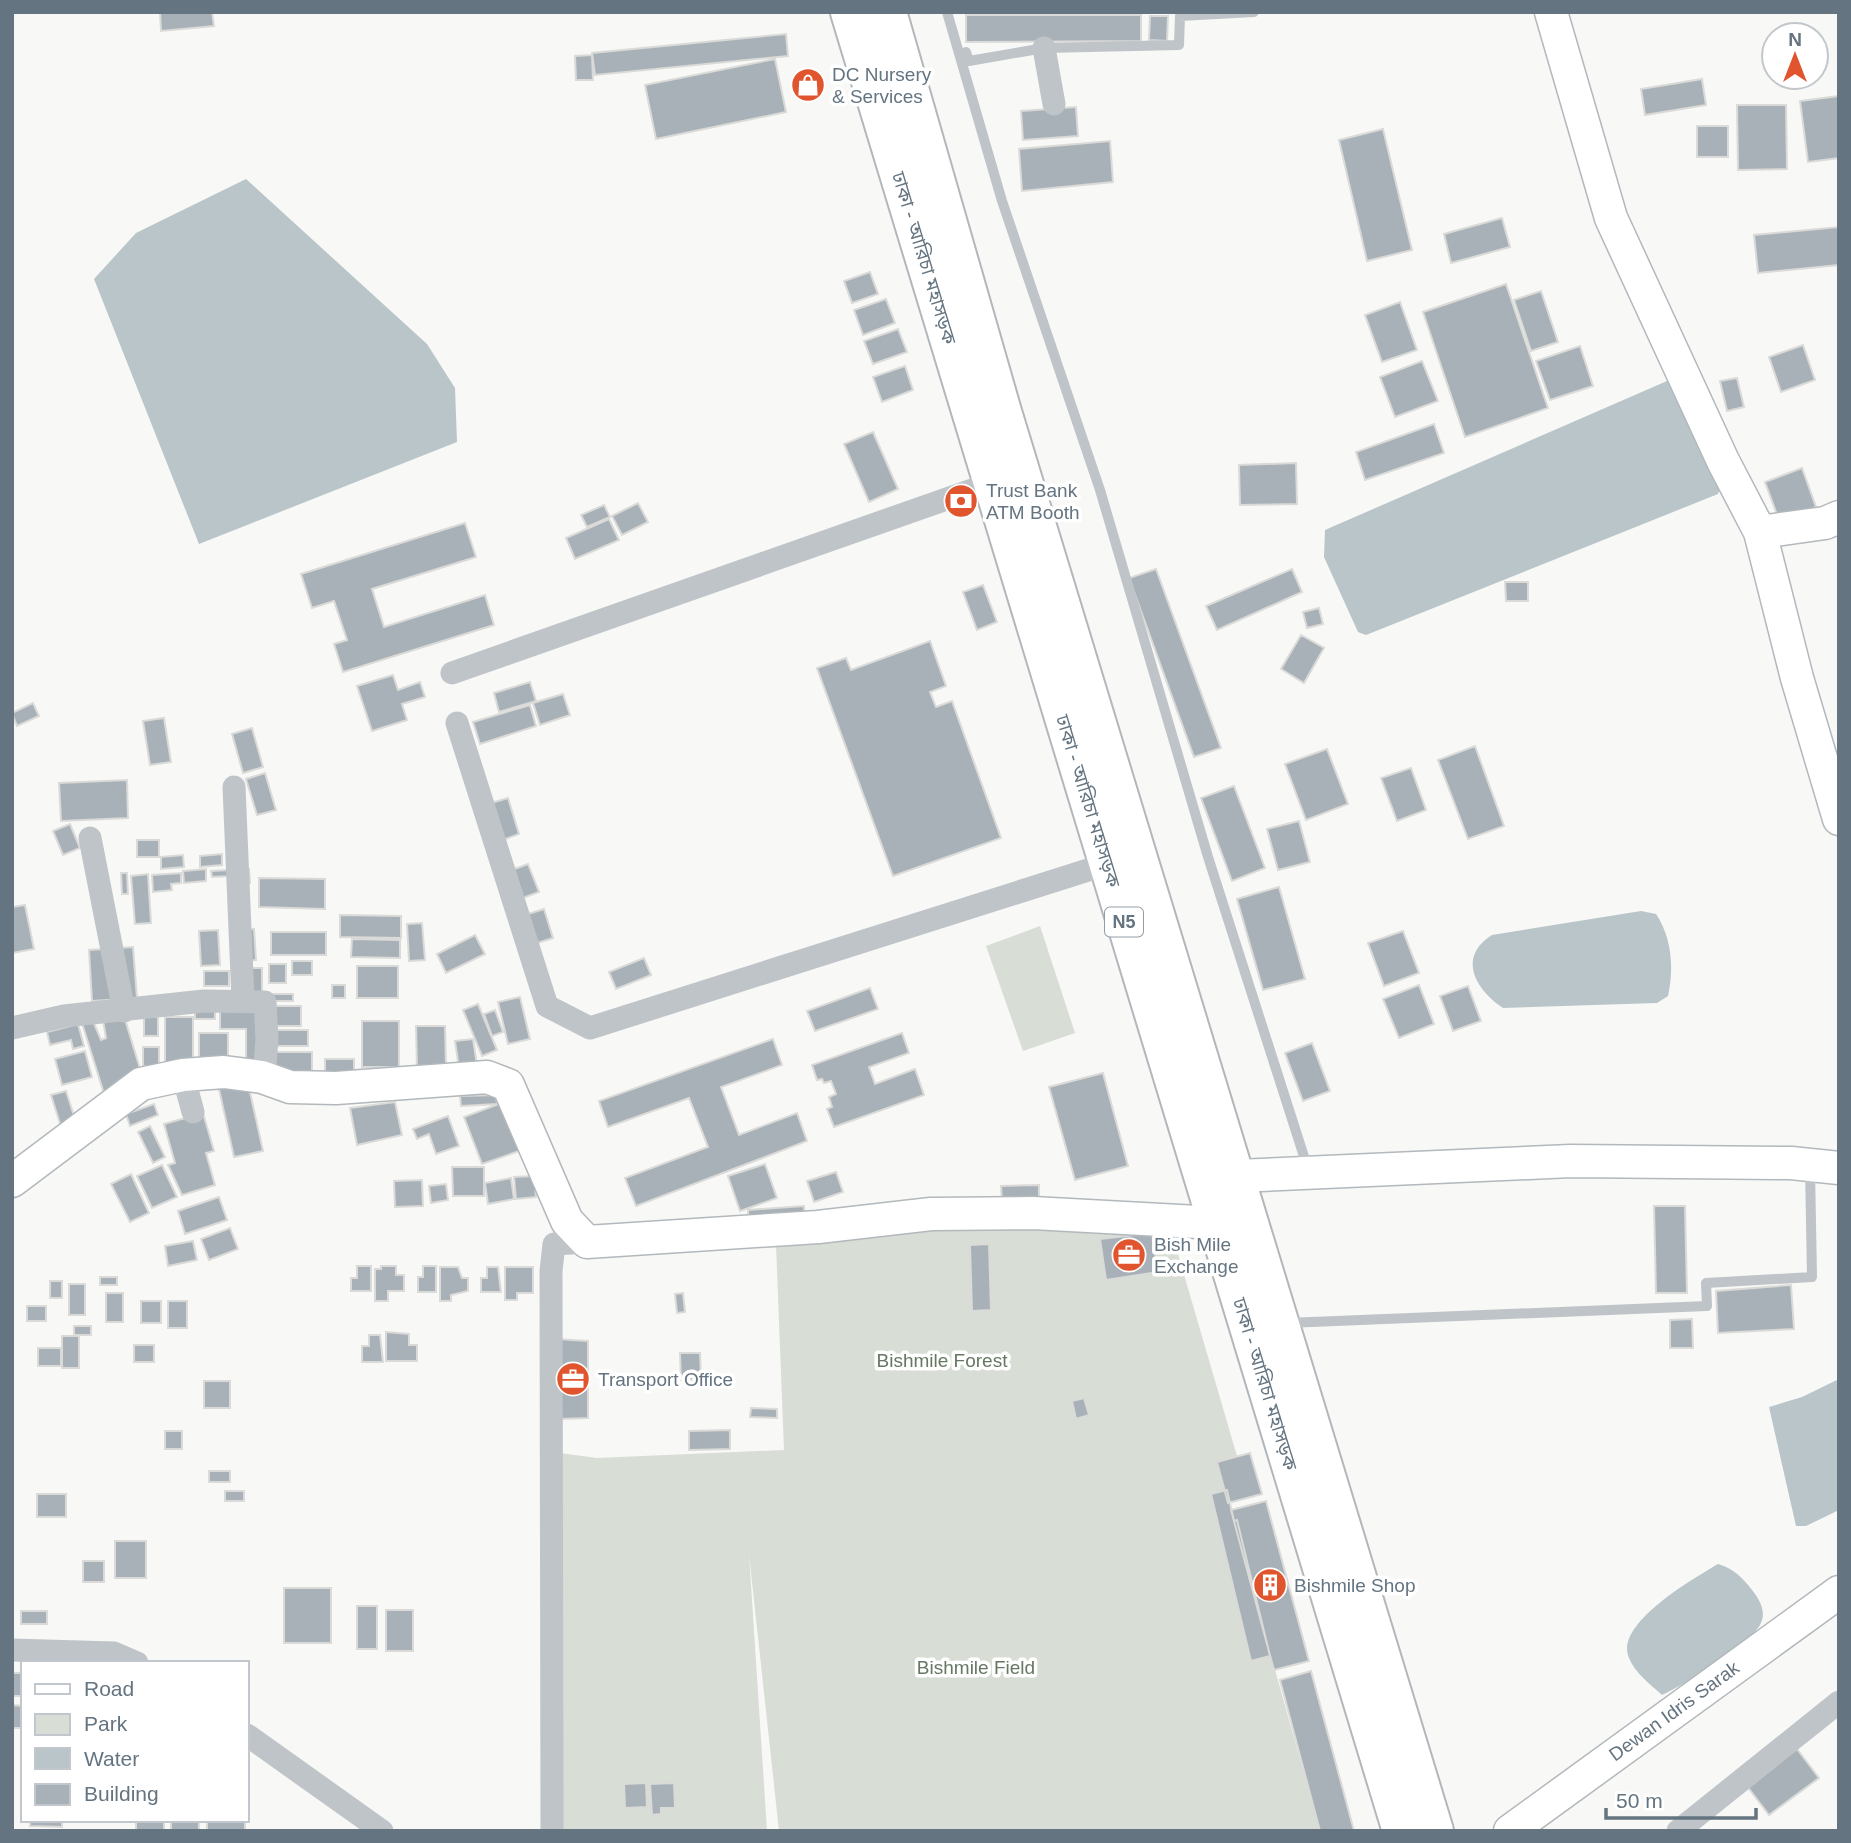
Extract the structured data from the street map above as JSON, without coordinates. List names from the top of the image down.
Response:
{
  "streets": {
    "highway": ["ঢাকা - আরিচা মহাসড়ক", "N5"],
    "street": ["Dewan Idris Sarak"]
  },
  "parks": ["Bishmile Forest", "Bishmile Field"],
  "places": {
    "shop": ["DC Nursery & Services"],
    "bank": ["Trust Bank ATM Booth"],
    "office": ["Bish Mile Exchange", "Transport Office"],
    "building": ["Bishmile Shop"]
  },
  "legend": [
    "Road",
    "Park",
    "Water",
    "Building"
  ],
  "scale_bar": "50 m",
  "north": "top"
}
